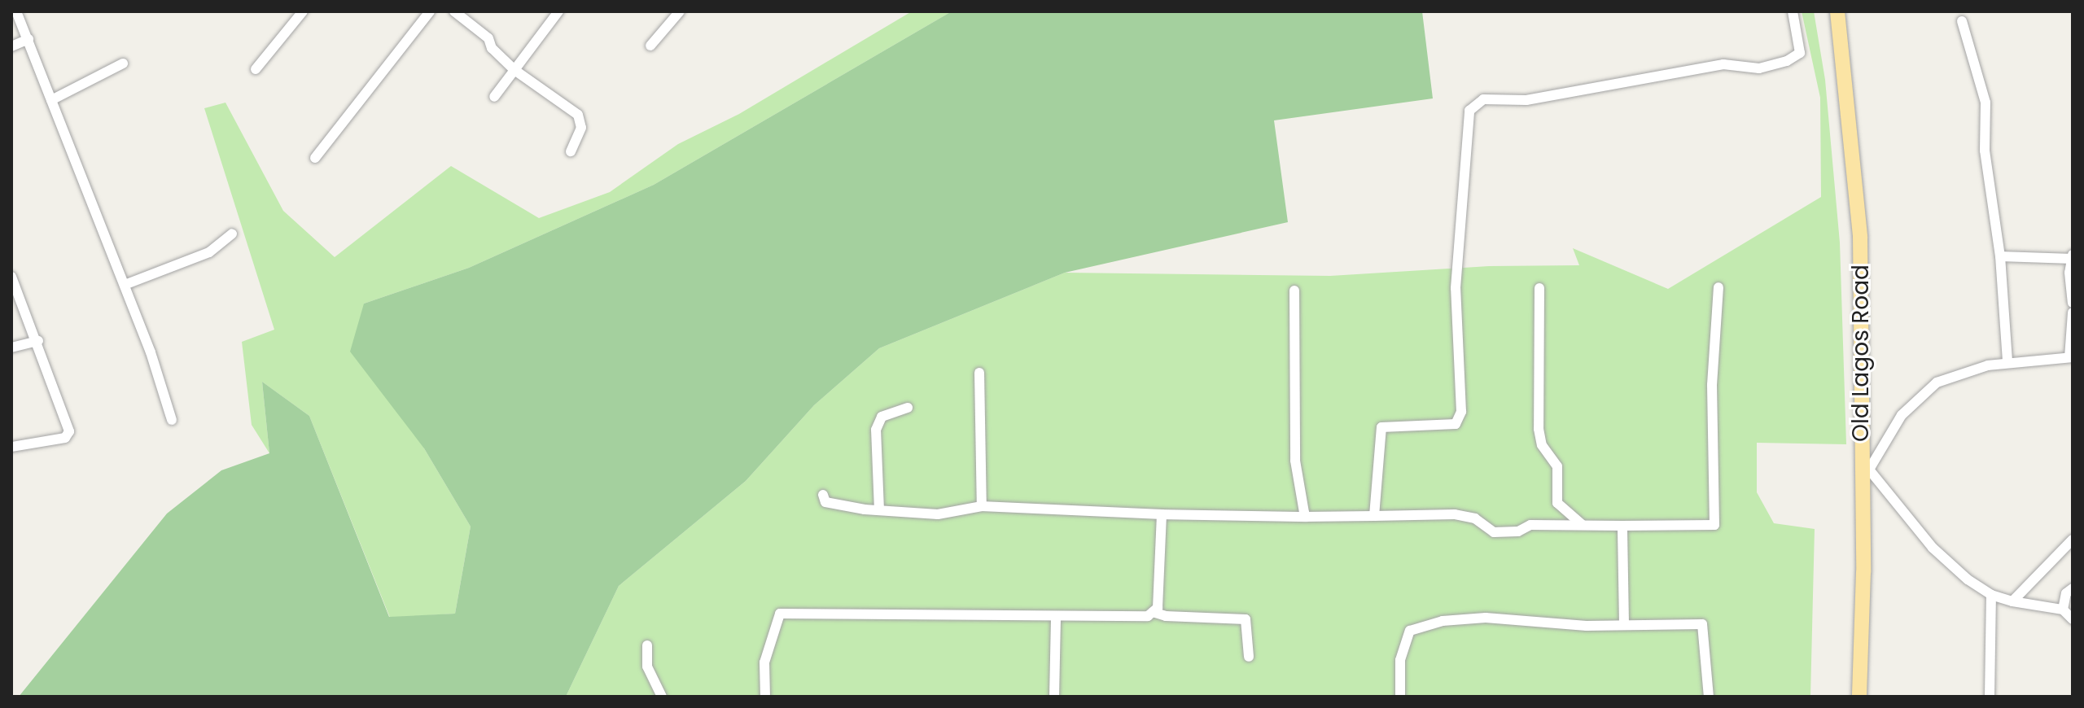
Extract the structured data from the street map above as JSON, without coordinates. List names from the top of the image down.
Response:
{
  "streets": {
    "main road": ["Old Lagos Road"]
  }
}
